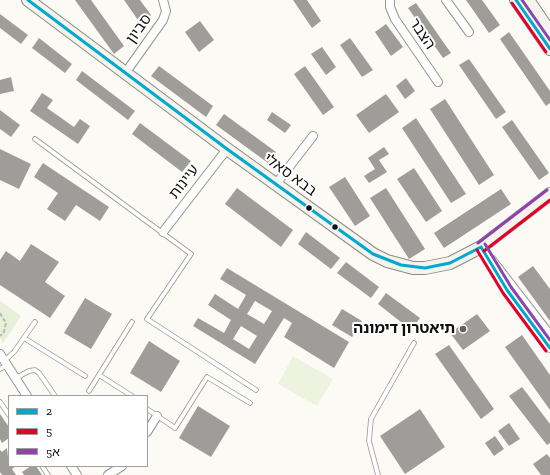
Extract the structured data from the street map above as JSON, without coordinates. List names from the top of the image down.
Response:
{
  "streets": {
    "street": [
      "סביון",
      "הצבר",
      "בבא סאלי",
      "עיינות"
    ]
  },
  "crossings": [
    ["סביון", "בבא סאלי"],
    ["בבא סאלי", "עיינות"]
  ],
  "places": ["תיאטרון דימונה"],
  "lines": ["transit line 2", "transit line 5א", "transit line 5"],
  "legend": ["2", "5", "5א"]
}
